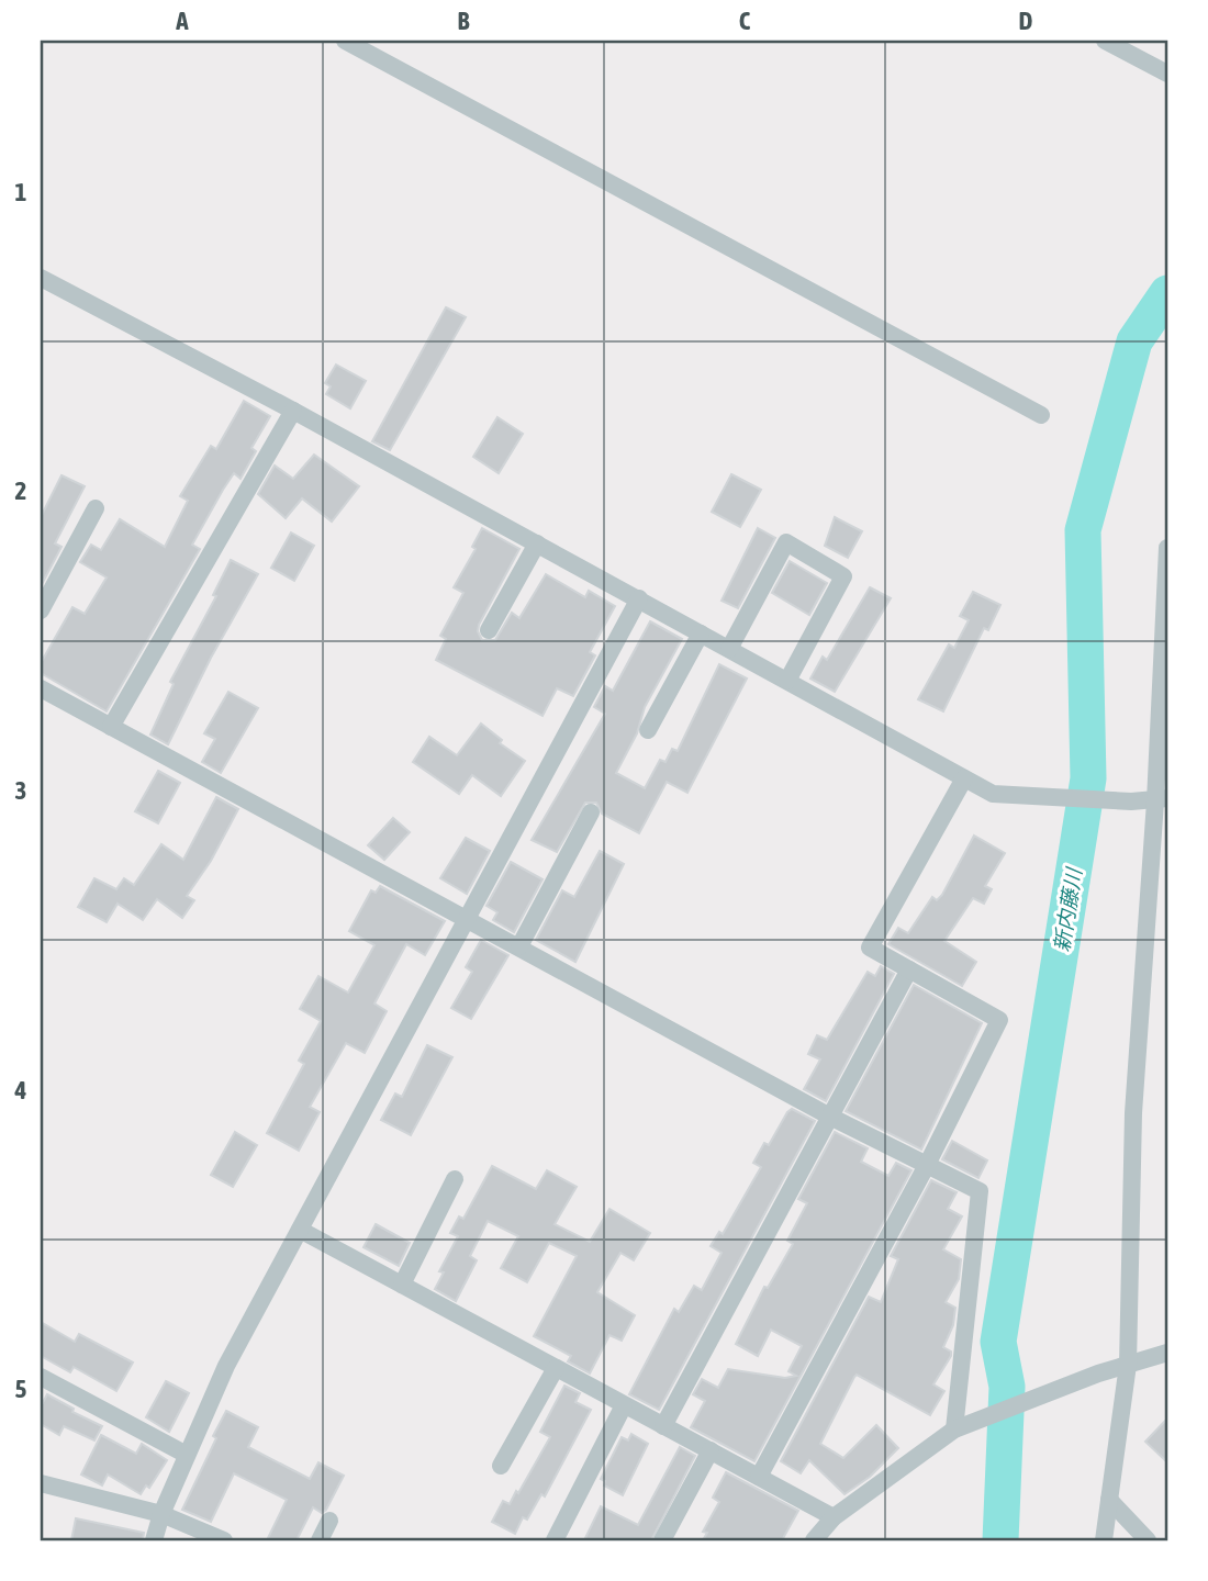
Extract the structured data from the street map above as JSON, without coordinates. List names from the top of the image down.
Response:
{
  "water": ["新内藤川"],
  "grid": {
    "columns": [
      "A",
      "B",
      "C",
      "D"
    ],
    "rows": [
      "1",
      "2",
      "3",
      "4",
      "5"
    ]
  }
}
